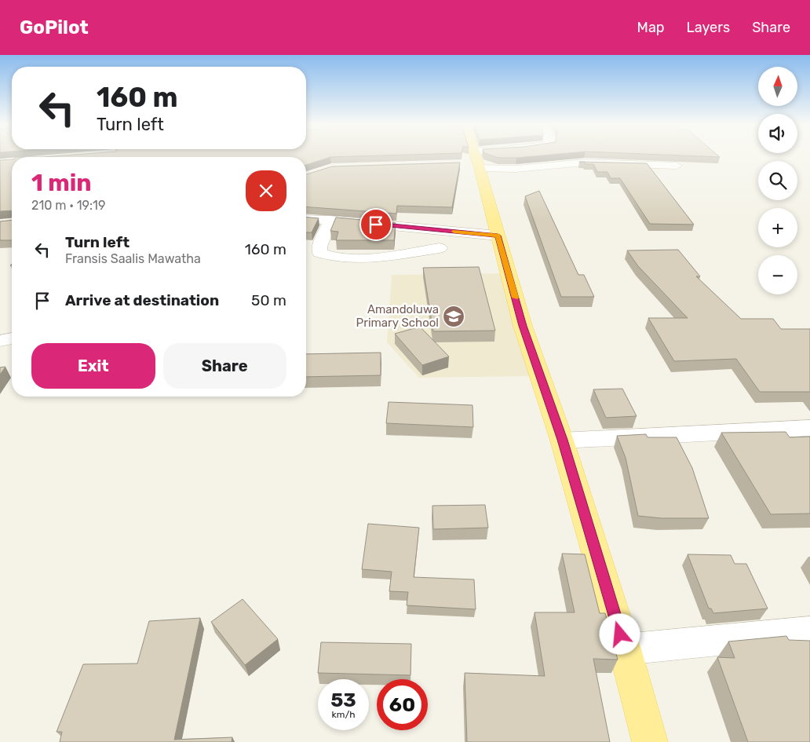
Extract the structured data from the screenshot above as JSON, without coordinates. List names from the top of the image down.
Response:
{
  "places": {
    "school or university": ["Amandoluwa Primary School"]
  },
  "north": "top",
  "page": {
    "header": "GoPilot",
    "nav": ["Map", "Layers", "Share"],
    "map_buttons": ["+", "−"],
    "turn": ["160 m", "Turn left"],
    "heading": ["1 min", "210 m · 19:19"],
    "list": [
      {
        "name": "Turn left",
        "note": "Fransis Saalis Mawatha",
        "value": "160 m"
      },
      {
        "name": "Arrive at destination",
        "value": "50 m"
      }
    ],
    "buttons": ["Exit", "Share"],
    "speed": "53 km/h",
    "limit": "60"
  }
}
